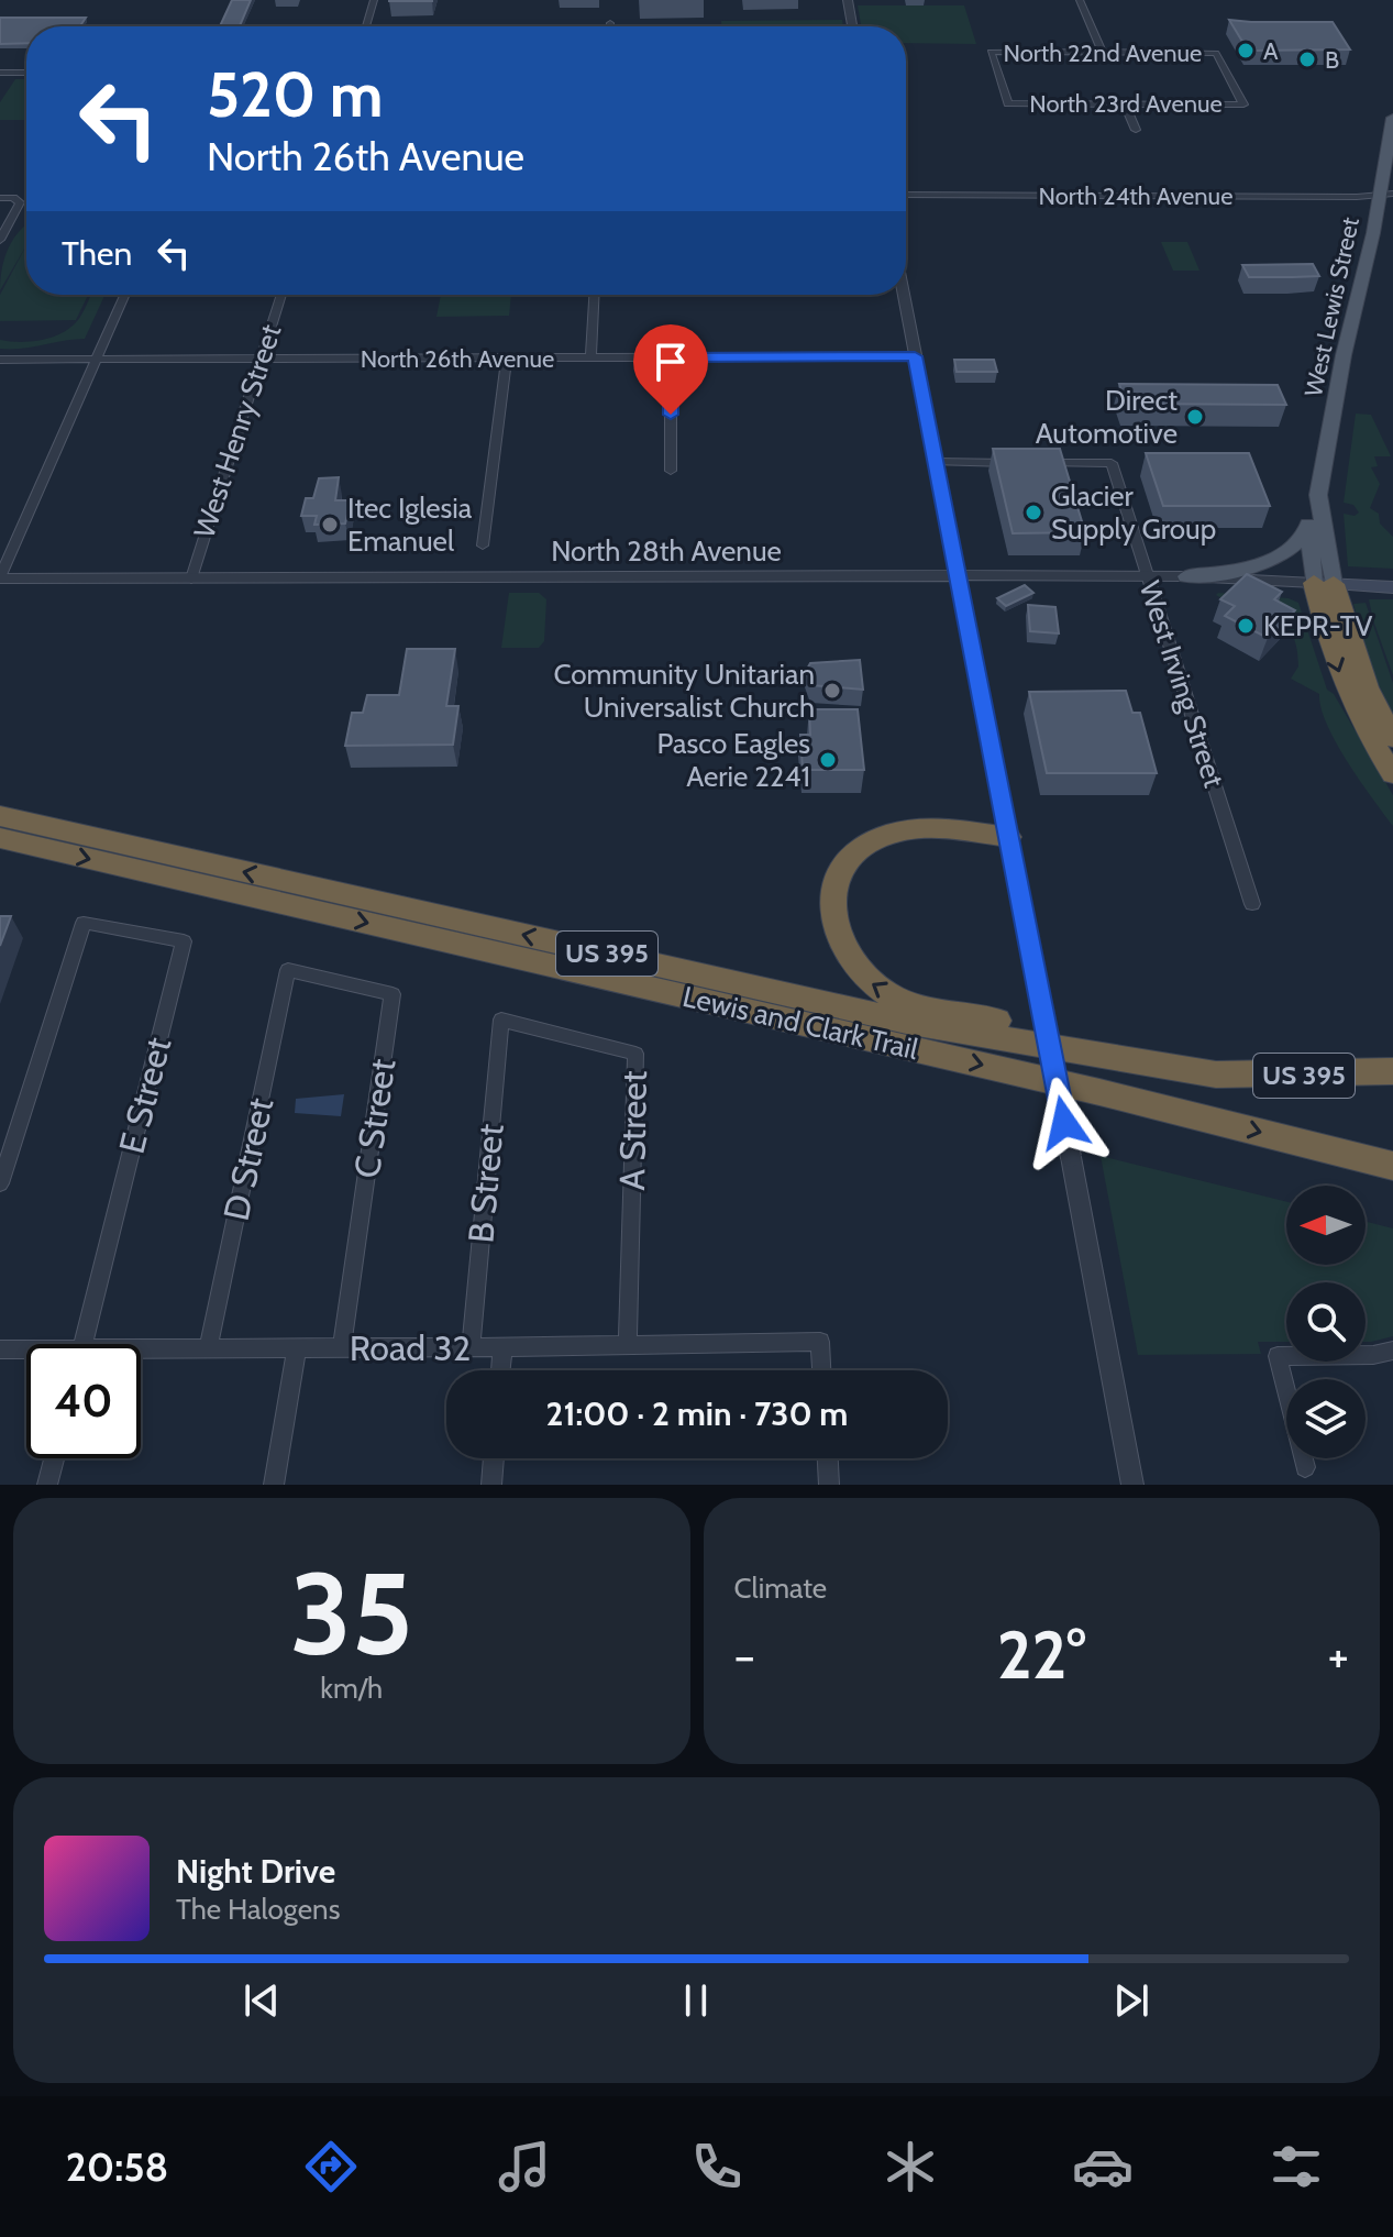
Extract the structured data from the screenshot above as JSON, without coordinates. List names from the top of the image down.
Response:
{
  "streets": {
    "highway": ["US 395", "Lewis and Clark Trail"],
    "main road": ["West Lewis Street"],
    "street": [
      "North 22nd Avenue",
      "North 23rd Avenue",
      "North 24th Avenue",
      "North 26th Avenue",
      "West Henry Street",
      "North 28th Avenue",
      "West Irving Street",
      "E Street",
      "C Street",
      "A Street",
      "D Street",
      "B Street",
      "Road 32"
    ]
  },
  "crossings": [
    ["North 22nd Avenue", "North 23rd Avenue"],
    ["North 24th Avenue", "West Lewis Street"],
    ["West Lewis Street", "North 28th Avenue"],
    ["North 26th Avenue", "West Henry Street"],
    ["West Henry Street", "North 28th Avenue"],
    ["North 28th Avenue", "West Irving Street"],
    ["C Street", "D Street"],
    ["C Street", "Road 32"],
    ["A Street", "B Street"],
    ["A Street", "Road 32"],
    ["D Street", "Road 32"],
    ["B Street", "Road 32"]
  ],
  "places": [
    "A",
    "B",
    "Direct Automotive",
    "Glacier Supply Group",
    "Itec Iglesia Emanuel",
    "KEPR-TV",
    "Community Unitarian Universalist Church",
    "Pasco Eagles Aerie 2241"
  ],
  "north": "left",
  "page": {
    "turn": ["520 m", "North 26th Avenue"],
    "then": "Then",
    "limit": "40",
    "trip": "21:00 · 2 min · 730 m",
    "tile": [
      ["35", "km/h"],
      "Climate"
    ],
    "heat": ["−", "22°", "+"],
    "song": ["Night Drive", "The Halogens"],
    "tabs": "20:58"
  }
}
